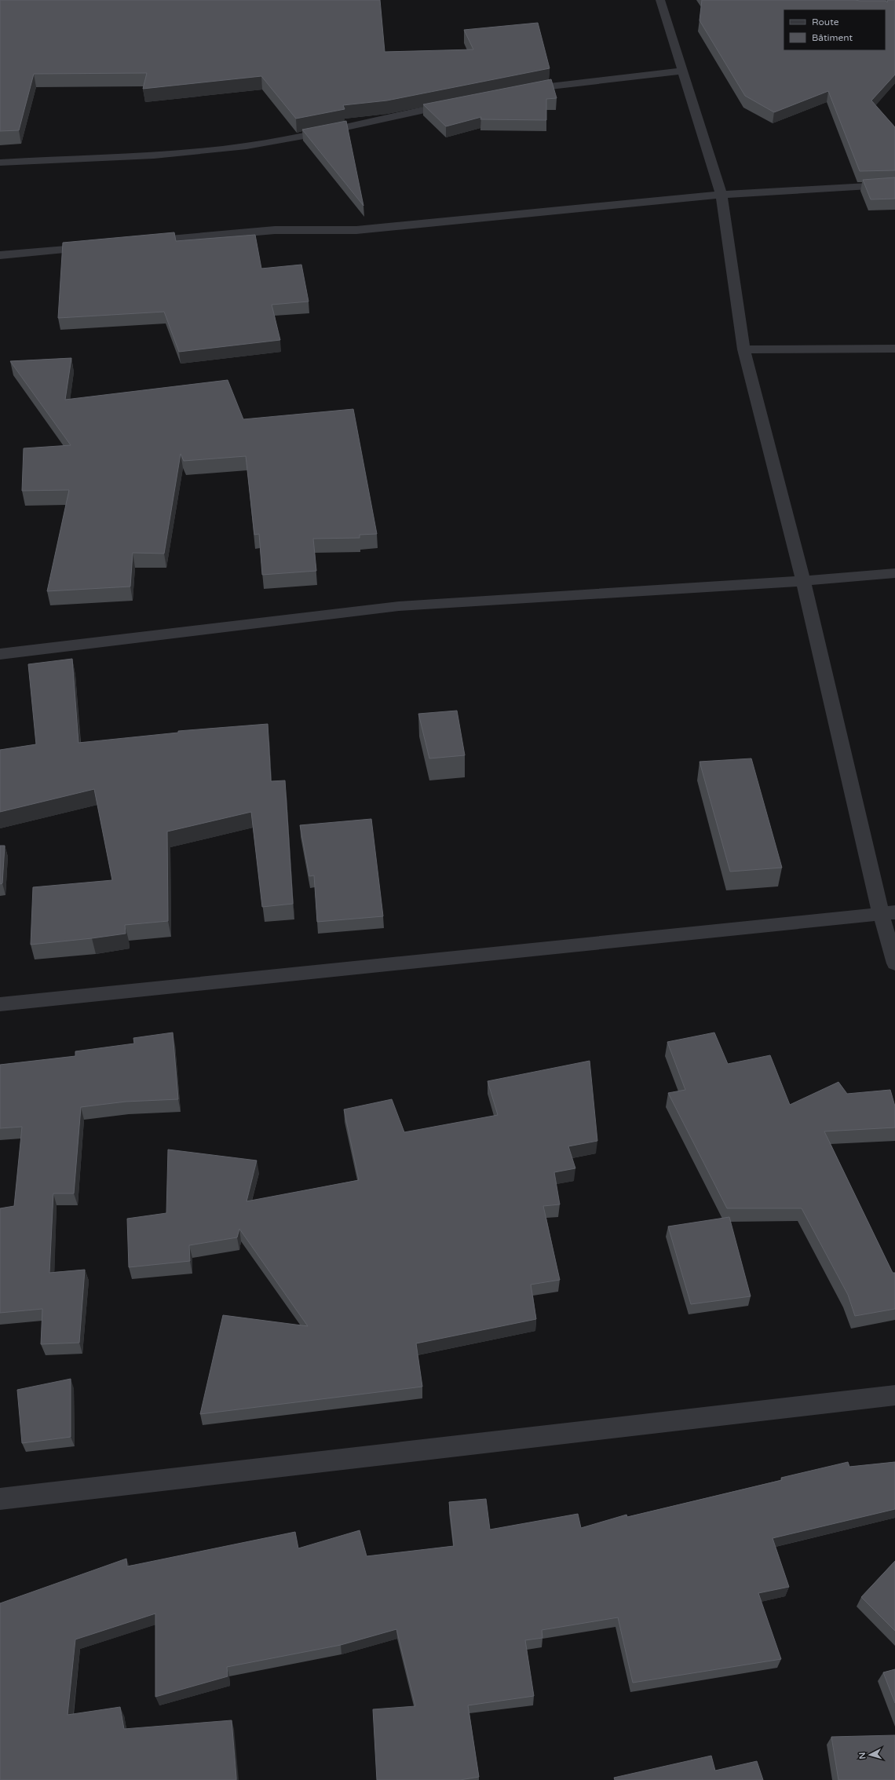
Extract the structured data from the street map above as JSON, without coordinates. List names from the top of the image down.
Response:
{
  "legend": ["Route", "Bâtiment"],
  "north": "left"
}
